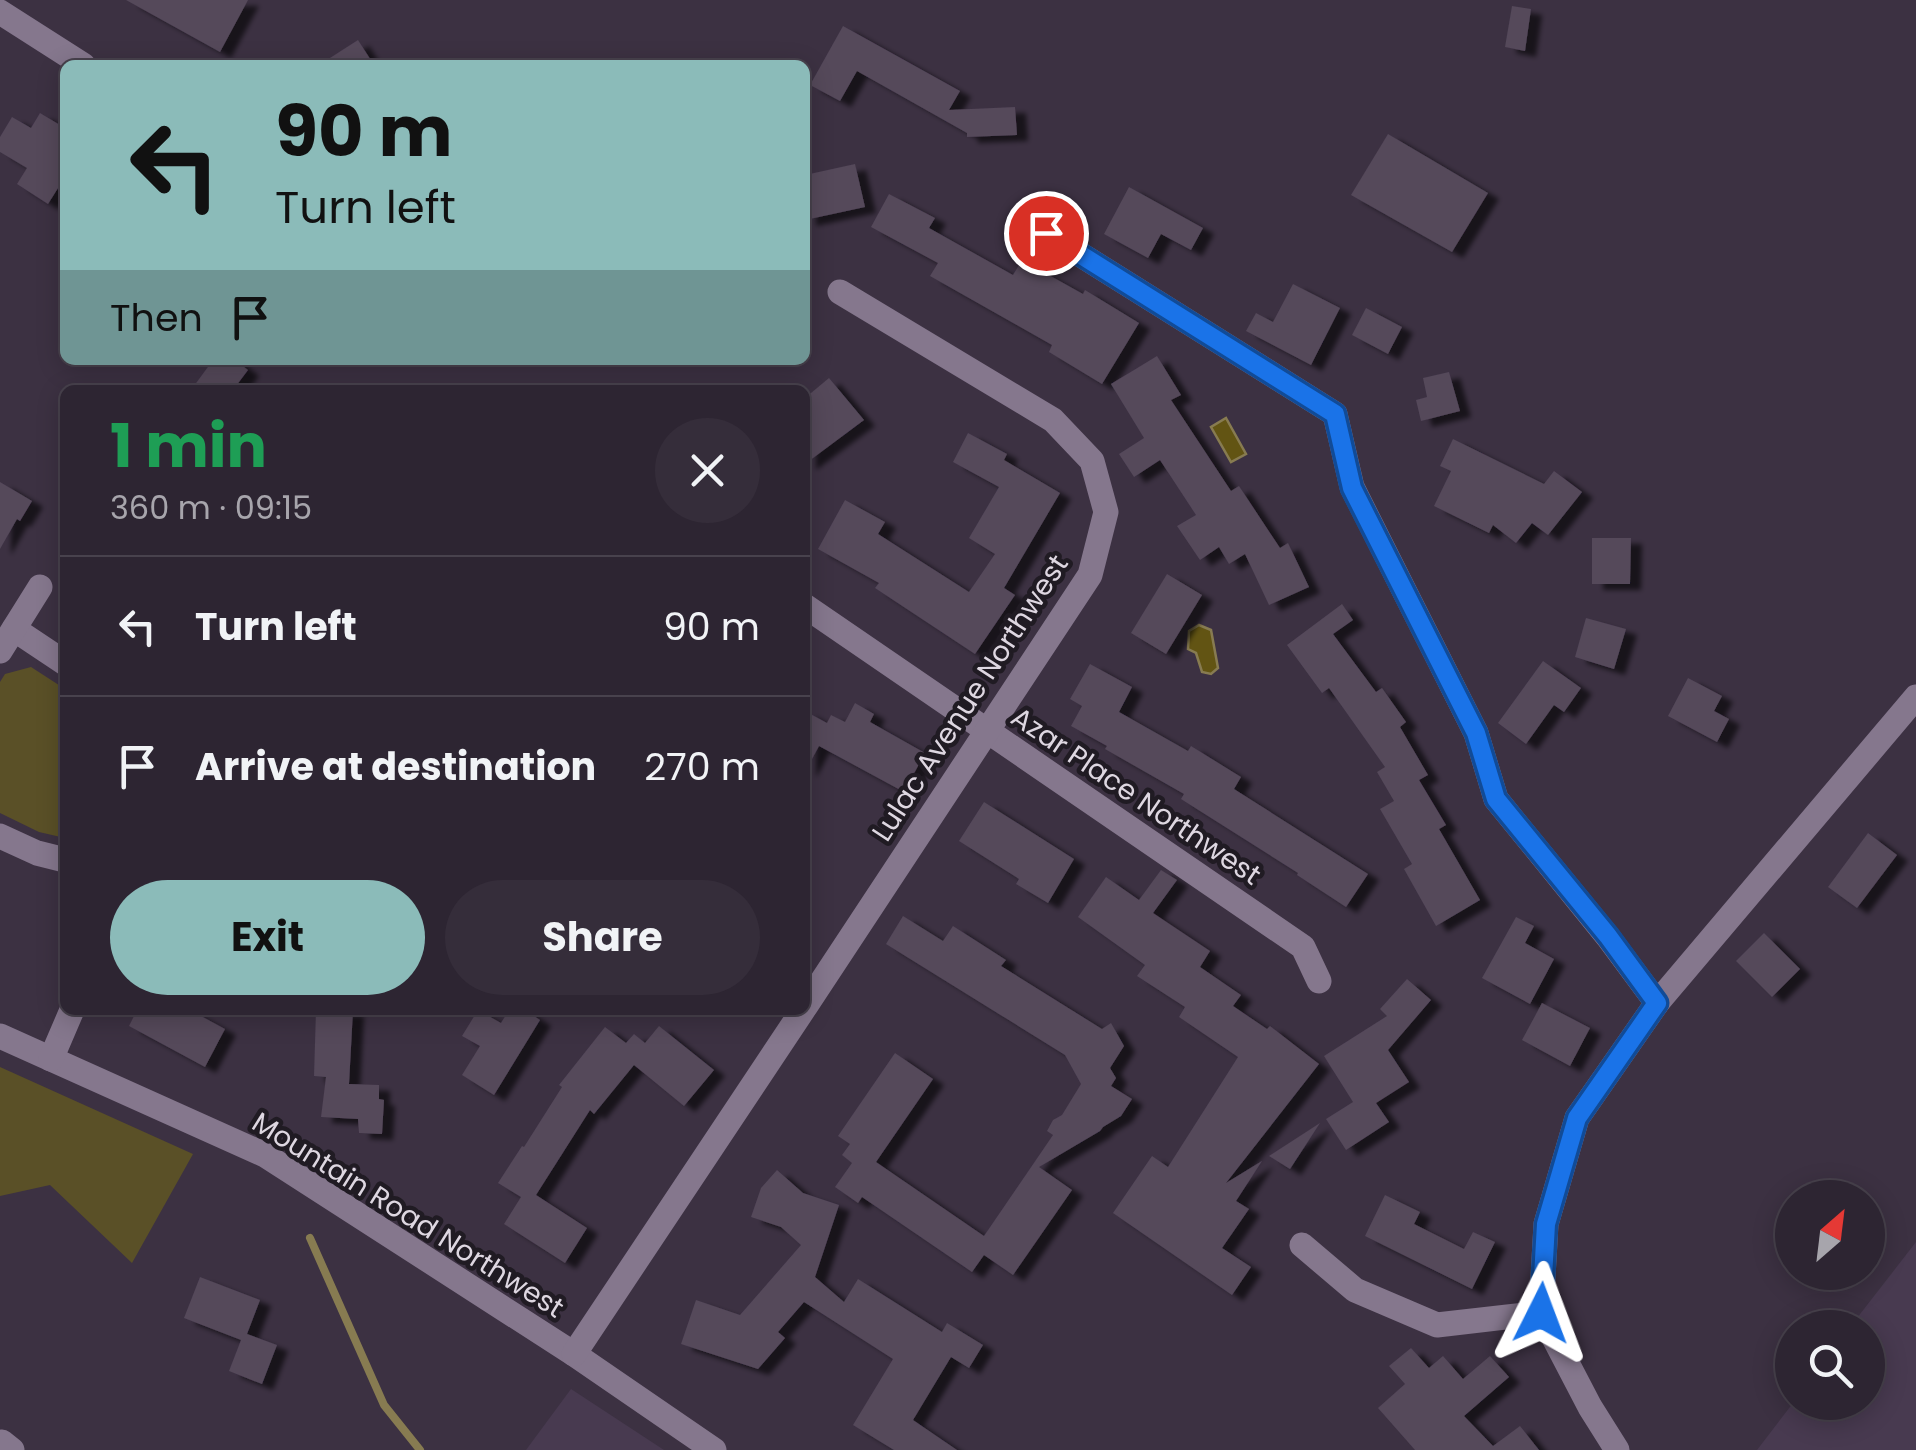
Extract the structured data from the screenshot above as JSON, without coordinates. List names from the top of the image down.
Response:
{
  "streets": {
    "street": ["Lulac Avenue Northwest", "Azar Place Northwest", "Mountain Road Northwest"]
  },
  "crossings": [
    ["Lulac Avenue Northwest", "Azar Place Northwest"],
    ["Lulac Avenue Northwest", "Mountain Road Northwest"]
  ],
  "north": "top right",
  "page": {
    "turn": ["90 m", "Turn left"],
    "then": "Then",
    "heading": ["1 min", "360 m · 09:15"],
    "list": [
      {
        "name": "Turn left",
        "value": "90 m"
      },
      {
        "name": "Arrive at destination",
        "value": "270 m"
      }
    ],
    "buttons": ["Exit", "Share"]
  }
}
